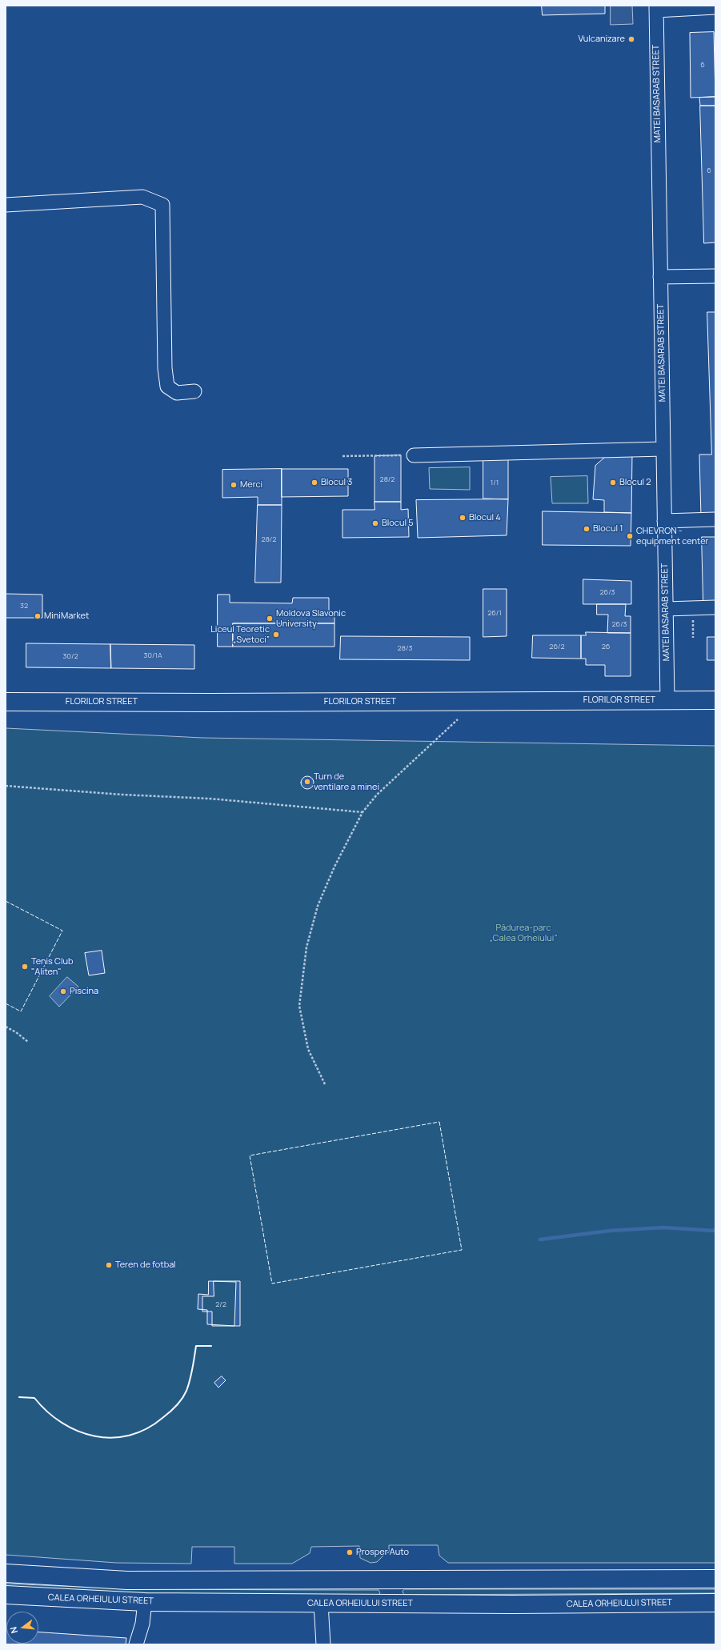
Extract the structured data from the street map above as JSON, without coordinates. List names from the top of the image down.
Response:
{
  "streets": {
    "main road": ["FLORILOR STREET", "CALEA ORHEIULUI STREET"],
    "street": ["MATEI BASARAB STREET"]
  },
  "crossings": [
    ["MATEI BASARAB STREET", "FLORILOR STREET"]
  ],
  "parks": ["Pădurea-parc „Calea Orheiului”"],
  "places": [
    "Vulcanizare",
    "Blocul 3",
    "Blocul 2",
    "Merci",
    "Blocul 4",
    "Blocul 5",
    "Blocul 1",
    "CHEVRON - equipment center",
    "MiniMarket",
    "Moldova Slavonic University",
    "Liceul Teoretic „Svetoci”",
    "Turn de ventilare a minei",
    "Tenis Club \"Aliten\"",
    "Piscina",
    "Teren de fotbal",
    "Prosper Auto"
  ],
  "house_numbers": [
    "6",
    "6",
    "28/2",
    "1/1",
    "28/2",
    "26/3",
    "32",
    "26/1",
    "26/3",
    "26/2",
    "26",
    "28/3",
    "30/1A",
    "30/2",
    "2/2"
  ],
  "north": "left"
}
